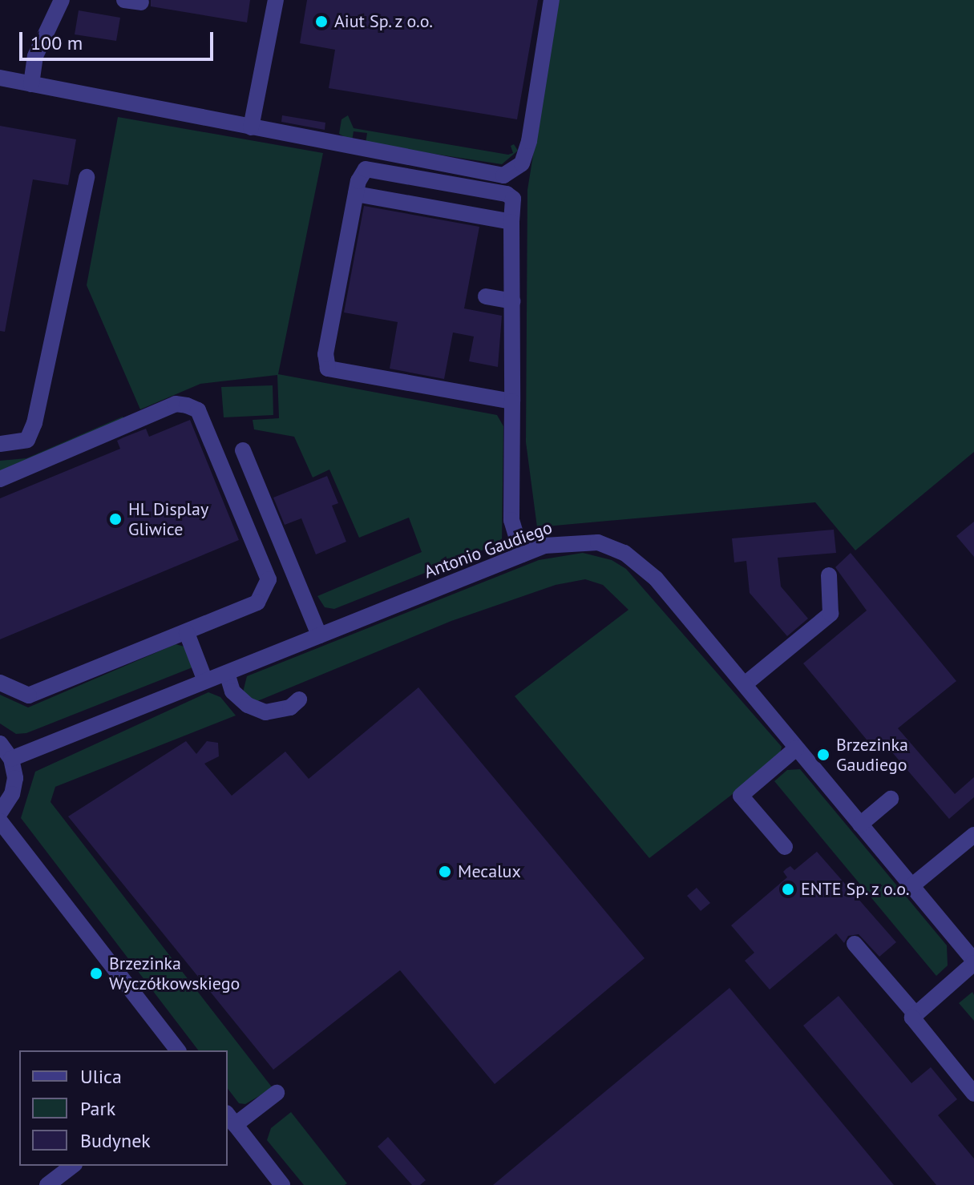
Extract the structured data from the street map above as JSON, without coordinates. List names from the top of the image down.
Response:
{
  "streets": {
    "street": ["Antonio Gaudiego"]
  },
  "places": [
    "Aiut Sp. z o.o.",
    "HL Display Gliwice",
    "Brzezinka Gaudiego",
    "Mecalux",
    "ENTE Sp. z o.o.",
    "Brzezinka Wyczółkowskiego"
  ],
  "legend": ["Ulica", "Park", "Budynek"],
  "scale_bar": "100 m"
}
